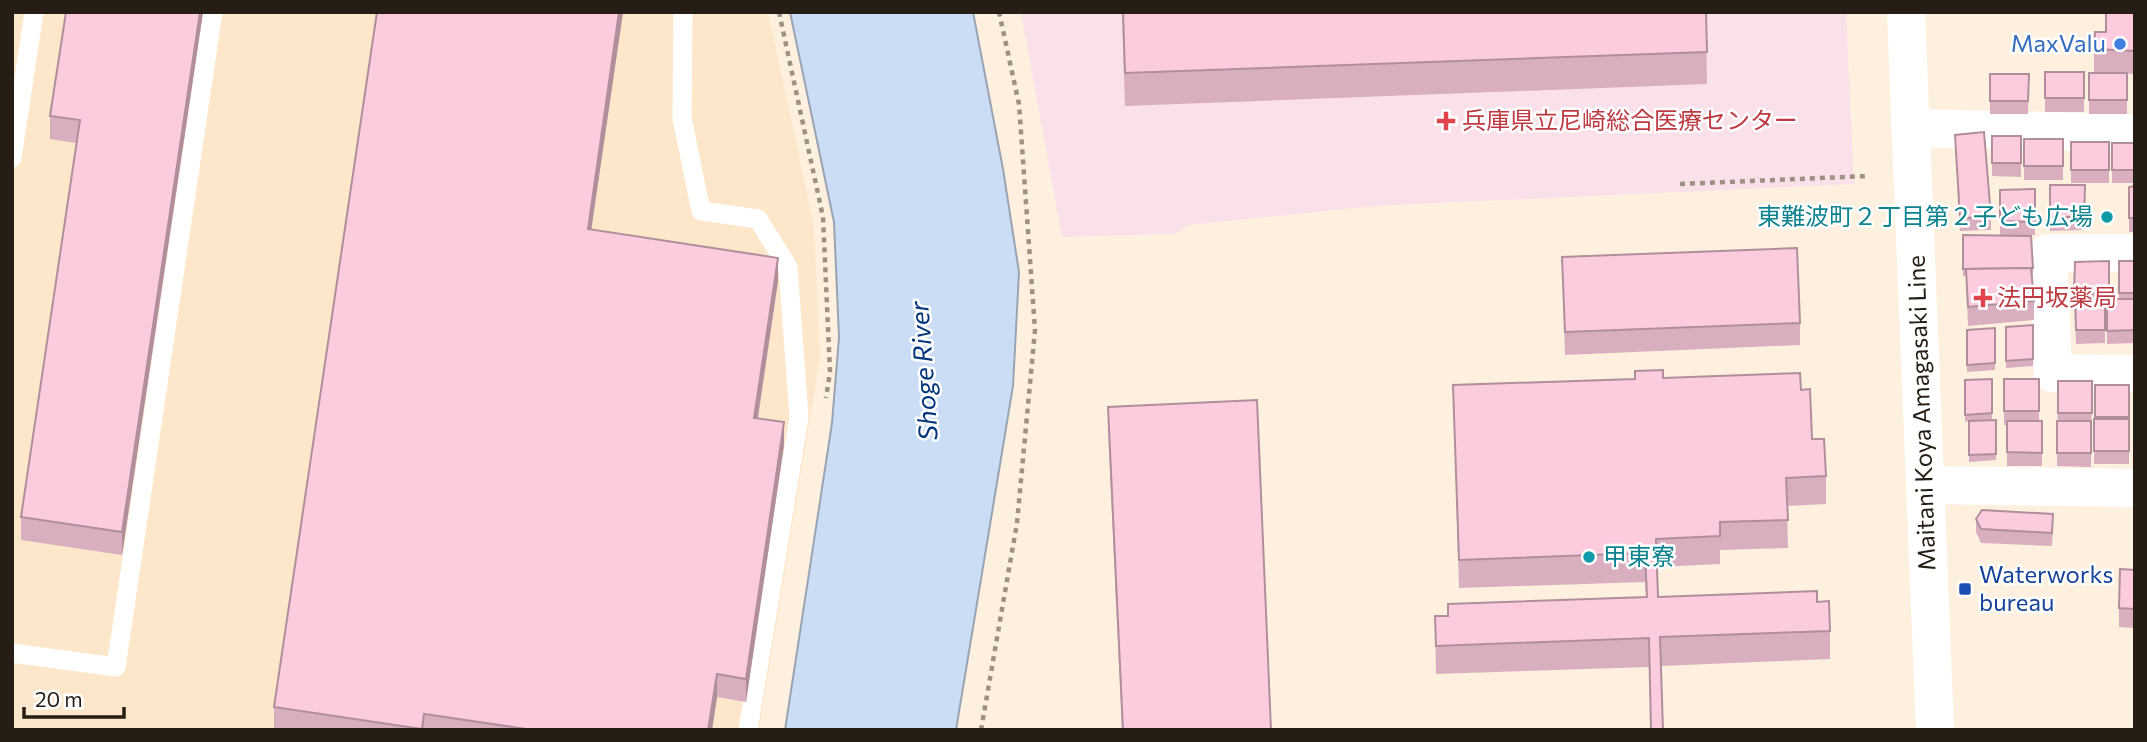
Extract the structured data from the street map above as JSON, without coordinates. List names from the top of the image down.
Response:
{
  "streets": {
    "street": ["Maitani Koya Amagasaki Line"]
  },
  "water": ["Shoge River"],
  "places": {
    "other": ["MaxValu", "東難波町２丁目第２子ども広場", "甲東寮"],
    "health": ["兵庫県立尼崎総合医療センター", "法円坂薬局"],
    "transit": ["Waterworks bureau"]
  },
  "scale_bar": "20 m"
}
